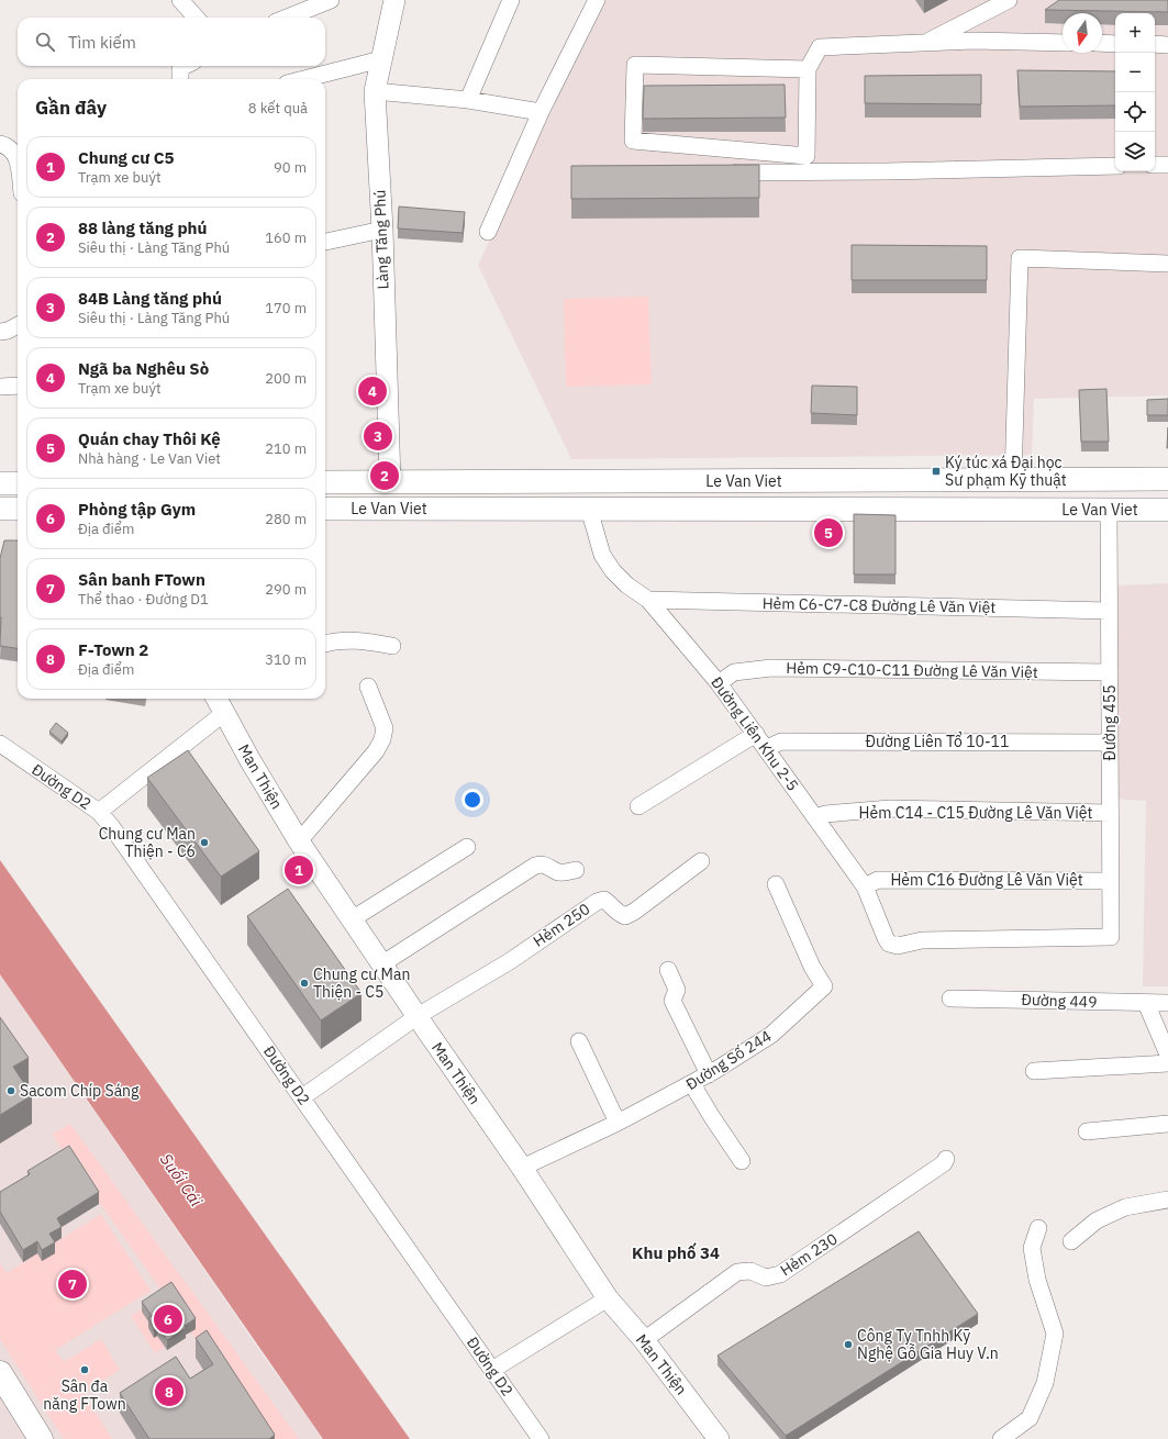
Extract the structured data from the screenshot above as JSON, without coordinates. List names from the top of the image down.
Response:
{
  "streets": {
    "main road": ["Le Van Viet"],
    "street": [
      "Làng Tăng Phú",
      "Hẻm C6-C7-C8 Đường Lê Văn Việt",
      "Hẻm C9-C10-C11 Đường Lê Văn Việt",
      "Đường 455",
      "Đường Liên Khu 2-5",
      "Đường Liên Tổ 10-11",
      "Man Thiện",
      "Đường D2",
      "Hẻm C14 - C15 Đường Lê Văn Việt",
      "Hẻm C16 Đường Lê Văn Việt",
      "Hẻm 250",
      "Đường 449",
      "Đường Số 244",
      "Hẻm 230"
    ]
  },
  "crossings": [
    ["Làng Tăng Phú", "Le Van Viet"],
    ["Le Van Viet", "Đường 455"],
    ["Le Van Viet", "Đường Liên Khu 2-5"],
    ["Hẻm C6-C7-C8 Đường Lê Văn Việt", "Đường 455"],
    ["Hẻm C6-C7-C8 Đường Lê Văn Việt", "Đường Liên Khu 2-5"],
    ["Hẻm C9-C10-C11 Đường Lê Văn Việt", "Đường 455"],
    ["Hẻm C9-C10-C11 Đường Lê Văn Việt", "Đường Liên Khu 2-5"],
    ["Đường 455", "Đường Liên Khu 2-5"],
    ["Đường 455", "Đường Liên Tổ 10-11"],
    ["Đường 455", "Hẻm C14 - C15 Đường Lê Văn Việt"],
    ["Đường 455", "Hẻm C16 Đường Lê Văn Việt"],
    ["Đường Liên Khu 2-5", "Đường Liên Tổ 10-11"],
    ["Đường Liên Khu 2-5", "Hẻm C14 - C15 Đường Lê Văn Việt"],
    ["Đường Liên Khu 2-5", "Hẻm C16 Đường Lê Văn Việt"],
    ["Man Thiện", "Hẻm 250"],
    ["Man Thiện", "Đường Số 244"],
    ["Man Thiện", "Hẻm 230"]
  ],
  "districts": ["Khu phố 34"],
  "water": ["Suối Cái"],
  "places": {
    "transit": ["Ký túc xá Đại học Sư phạm Kỹ thuật"],
    "other": [
      "Chung cư Man Thiện - C6",
      "Chung cư Man Thiện - C5",
      "Sacom Chíp Sáng",
      "Công Ty Tnhh Kỹ Nghệ Gỗ Gia Huy V.n",
      "Sân đa năng FTown"
    ]
  },
  "north": "bottom",
  "page": {
    "map_buttons": ["+", "−"],
    "search": "Tìm kiếm",
    "heading": ["Gần đây", "8 kết quả"],
    "list": [
      {
        "mark": "1",
        "name": "Chung cư C5",
        "note": "Trạm xe buýt",
        "value": "90 m"
      },
      {
        "mark": "2",
        "name": "88 làng tăng phú",
        "note": "Siêu thị · Làng Tăng Phú",
        "value": "160 m"
      },
      {
        "mark": "3",
        "name": "84B Làng tăng phú",
        "note": "Siêu thị · Làng Tăng Phú",
        "value": "170 m"
      },
      {
        "mark": "4",
        "name": "Ngã ba Nghêu Sò",
        "note": "Trạm xe buýt",
        "value": "200 m"
      },
      {
        "mark": "5",
        "name": "Quán chay Thôi Kệ",
        "note": "Nhà hàng · Le Van Viet",
        "value": "210 m"
      },
      {
        "mark": "6",
        "name": "Phòng tập Gym",
        "note": "Địa điểm",
        "value": "280 m"
      },
      {
        "mark": "7",
        "name": "Sân banh FTown",
        "note": "Thể thao · Đường D1",
        "value": "290 m"
      },
      {
        "mark": "8",
        "name": "F-Town 2",
        "note": "Địa điểm",
        "value": "310 m"
      }
    ],
    "pins": [
      "4",
      "3",
      "2",
      "5",
      "1",
      "7",
      "6",
      "8"
    ]
  }
}
